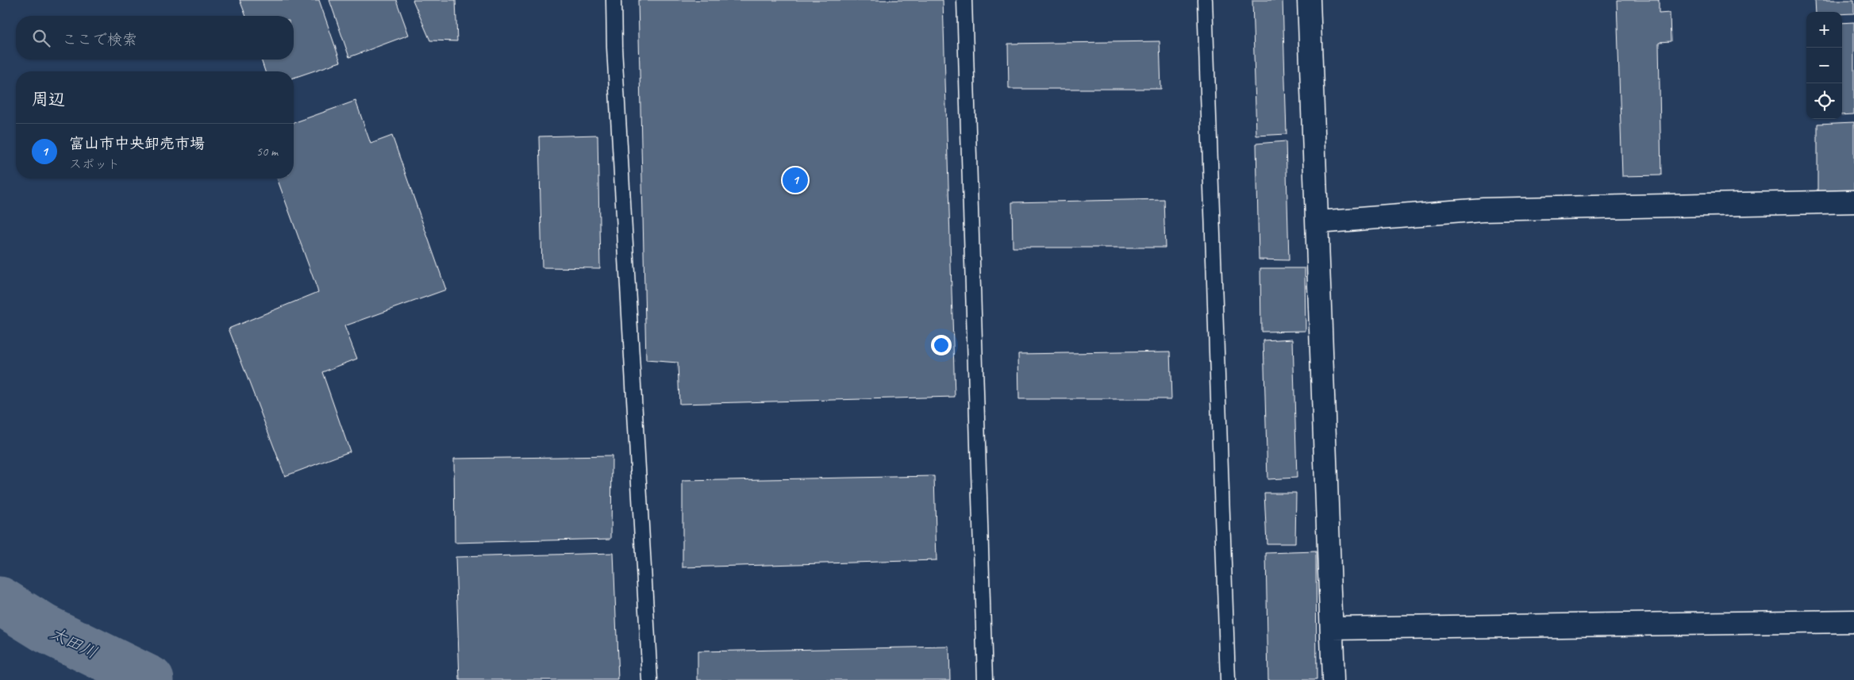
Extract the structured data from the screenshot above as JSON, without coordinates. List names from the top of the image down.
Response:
{
  "water": ["太田川"],
  "page": {
    "map_buttons": ["+", "−"],
    "search": "ここで検索",
    "heading": "周辺",
    "list": [
      {
        "mark": "1",
        "name": "富山市中央卸売市場",
        "note": "スポット",
        "value": "50 m"
      }
    ],
    "pins": "1"
  }
}
